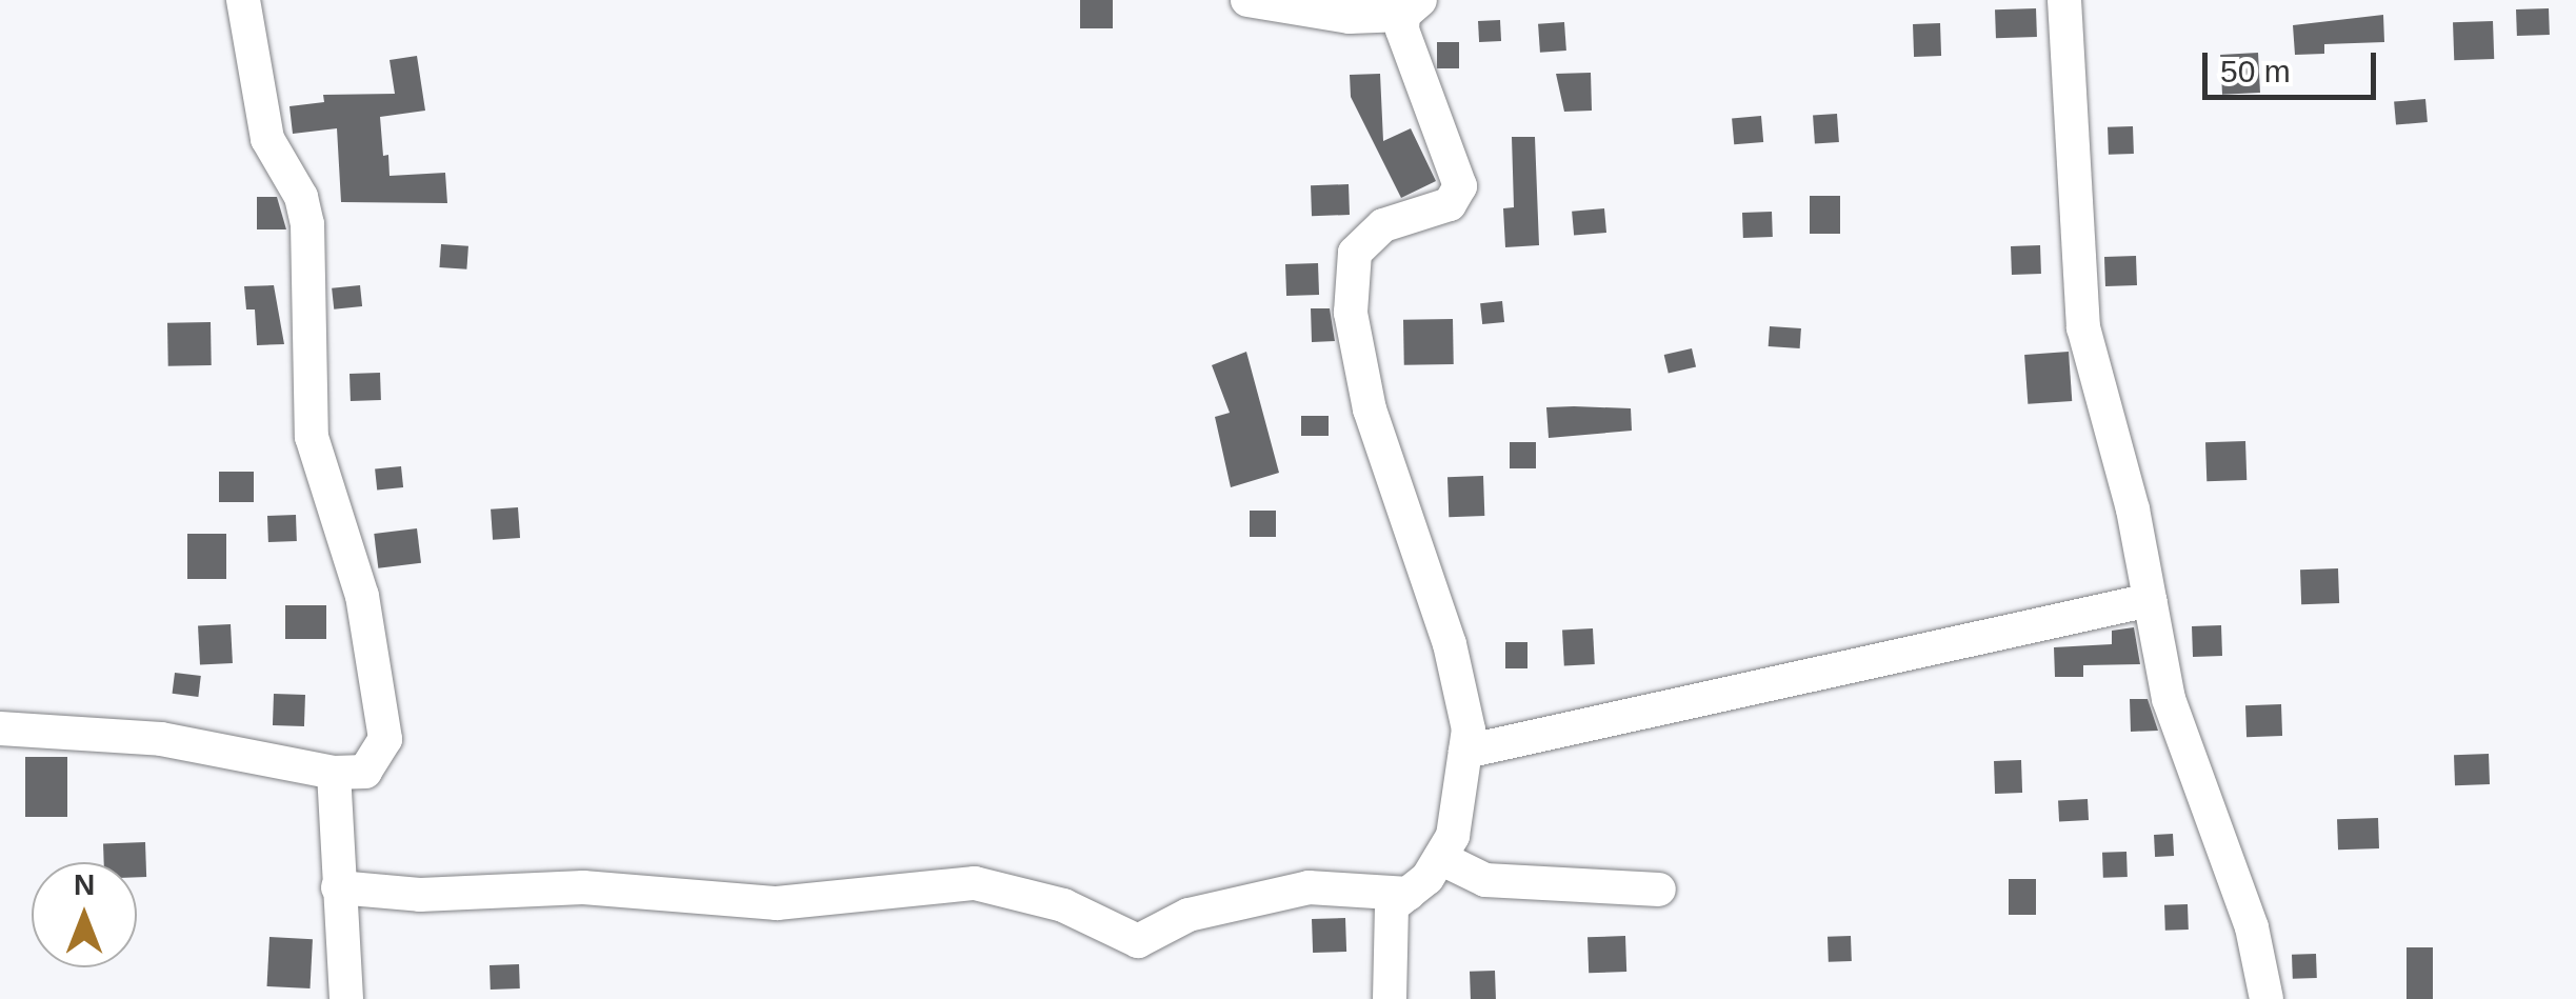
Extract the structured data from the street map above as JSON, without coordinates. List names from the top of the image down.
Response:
{
  "scale_bar": "50 m",
  "north": "top"
}
